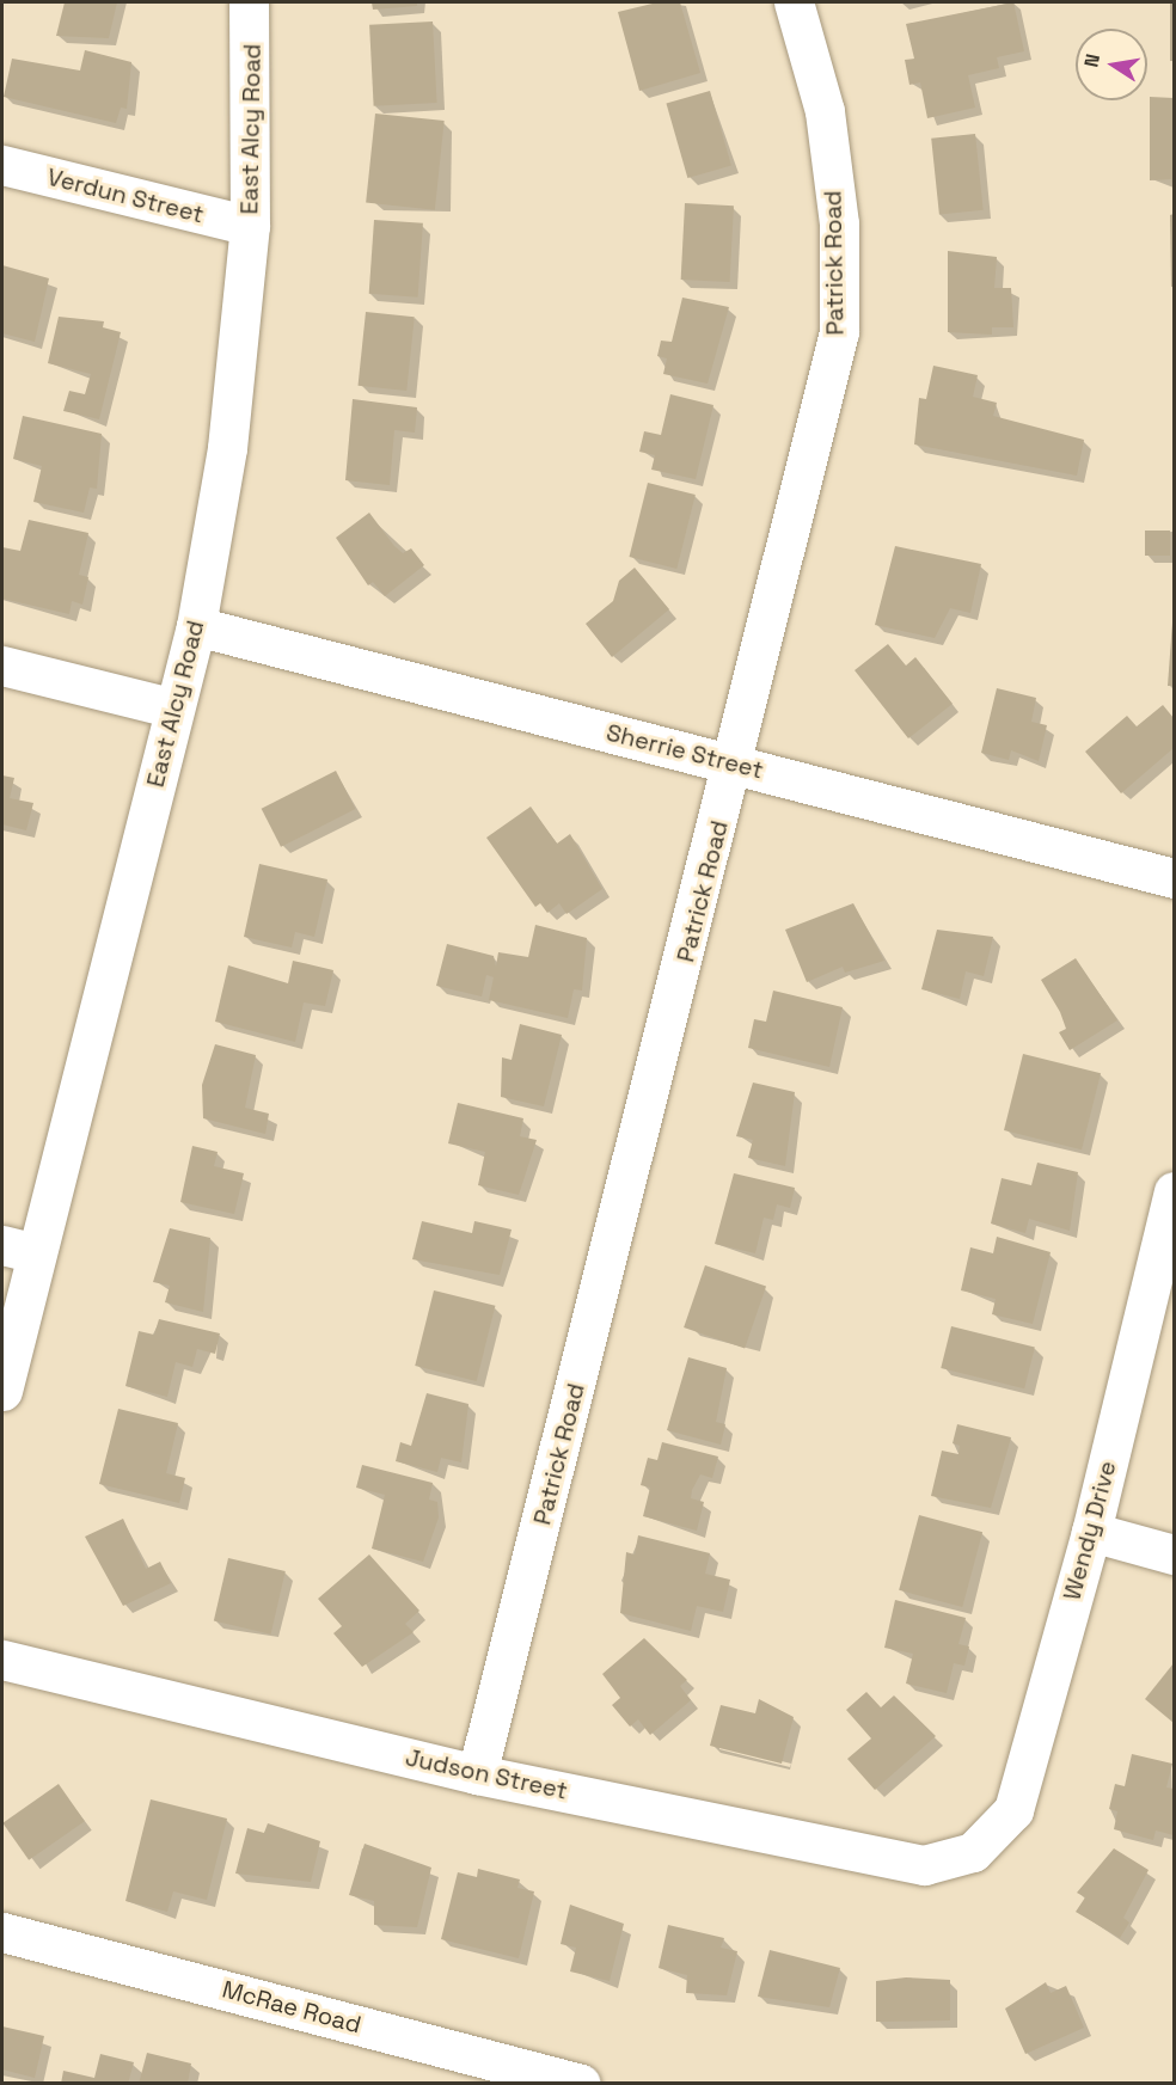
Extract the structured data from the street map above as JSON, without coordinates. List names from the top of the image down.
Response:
{
  "streets": {
    "street": [
      "East Alcy Road",
      "Verdun Street",
      "Patrick Road",
      "Sherrie Street",
      "Wendy Drive",
      "Judson Street",
      "McRae Road"
    ]
  },
  "crossings": [
    ["East Alcy Road", "Verdun Street"],
    ["East Alcy Road", "Sherrie Street"],
    ["Patrick Road", "Sherrie Street"],
    ["Patrick Road", "Judson Street"],
    ["Wendy Drive", "Judson Street"]
  ],
  "north": "left"
}
